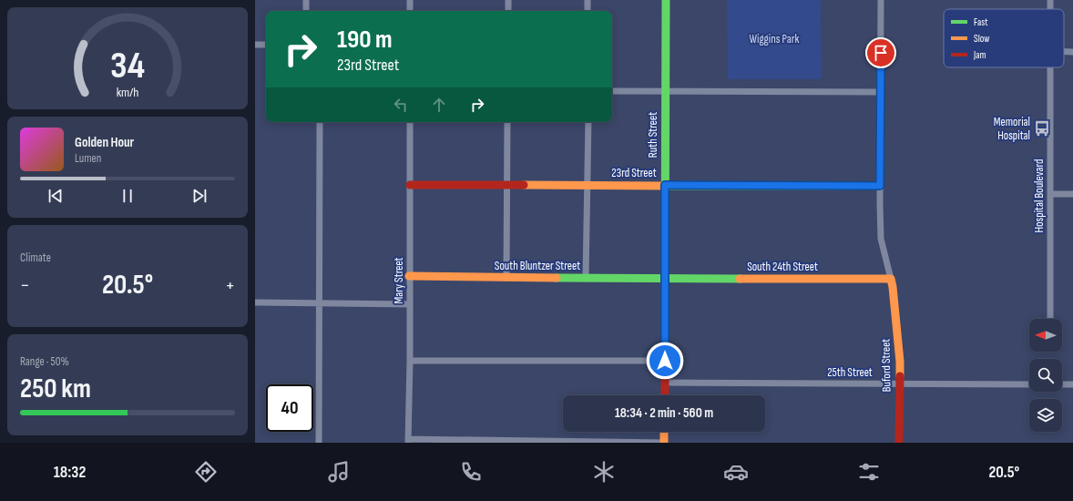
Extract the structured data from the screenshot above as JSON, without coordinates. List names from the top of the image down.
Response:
{
  "streets": {
    "street": [
      "Ruth Street",
      "23rd Street",
      "Hospital Boulevard",
      "South Bluntzer Street",
      "South 24th Street",
      "Mary Street",
      "Buford Street",
      "25th Street"
    ]
  },
  "crossings": [
    ["Ruth Street", "23rd Street"],
    ["Ruth Street", "South Bluntzer Street"],
    ["Ruth Street", "South 24th Street"],
    ["Ruth Street", "25th Street"],
    ["23rd Street", "Mary Street"],
    ["23rd Street", "Buford Street"],
    ["South Bluntzer Street", "South 24th Street"],
    ["South Bluntzer Street", "Mary Street"],
    ["South 24th Street", "Buford Street"],
    ["Buford Street", "25th Street"]
  ],
  "parks": ["Wiggins Park"],
  "places": {
    "bus stop": ["Memorial Hospital"]
  },
  "legend": ["Fast", "Slow", "Jam"],
  "north": "left",
  "page": {
    "turn": ["190 m", "23rd Street"],
    "song": ["Golden Hour", "Lumen"],
    "tile": [
      "Climate",
      ["Range · 50%", "250 km"]
    ],
    "heat": ["−", "20.5°", "+"],
    "limit": "40",
    "trip": "18:34 · 2 min · 560 m",
    "tabs": ["18:32", "20.5°"],
    "gauge": ["34", "km/h"]
  }
}
